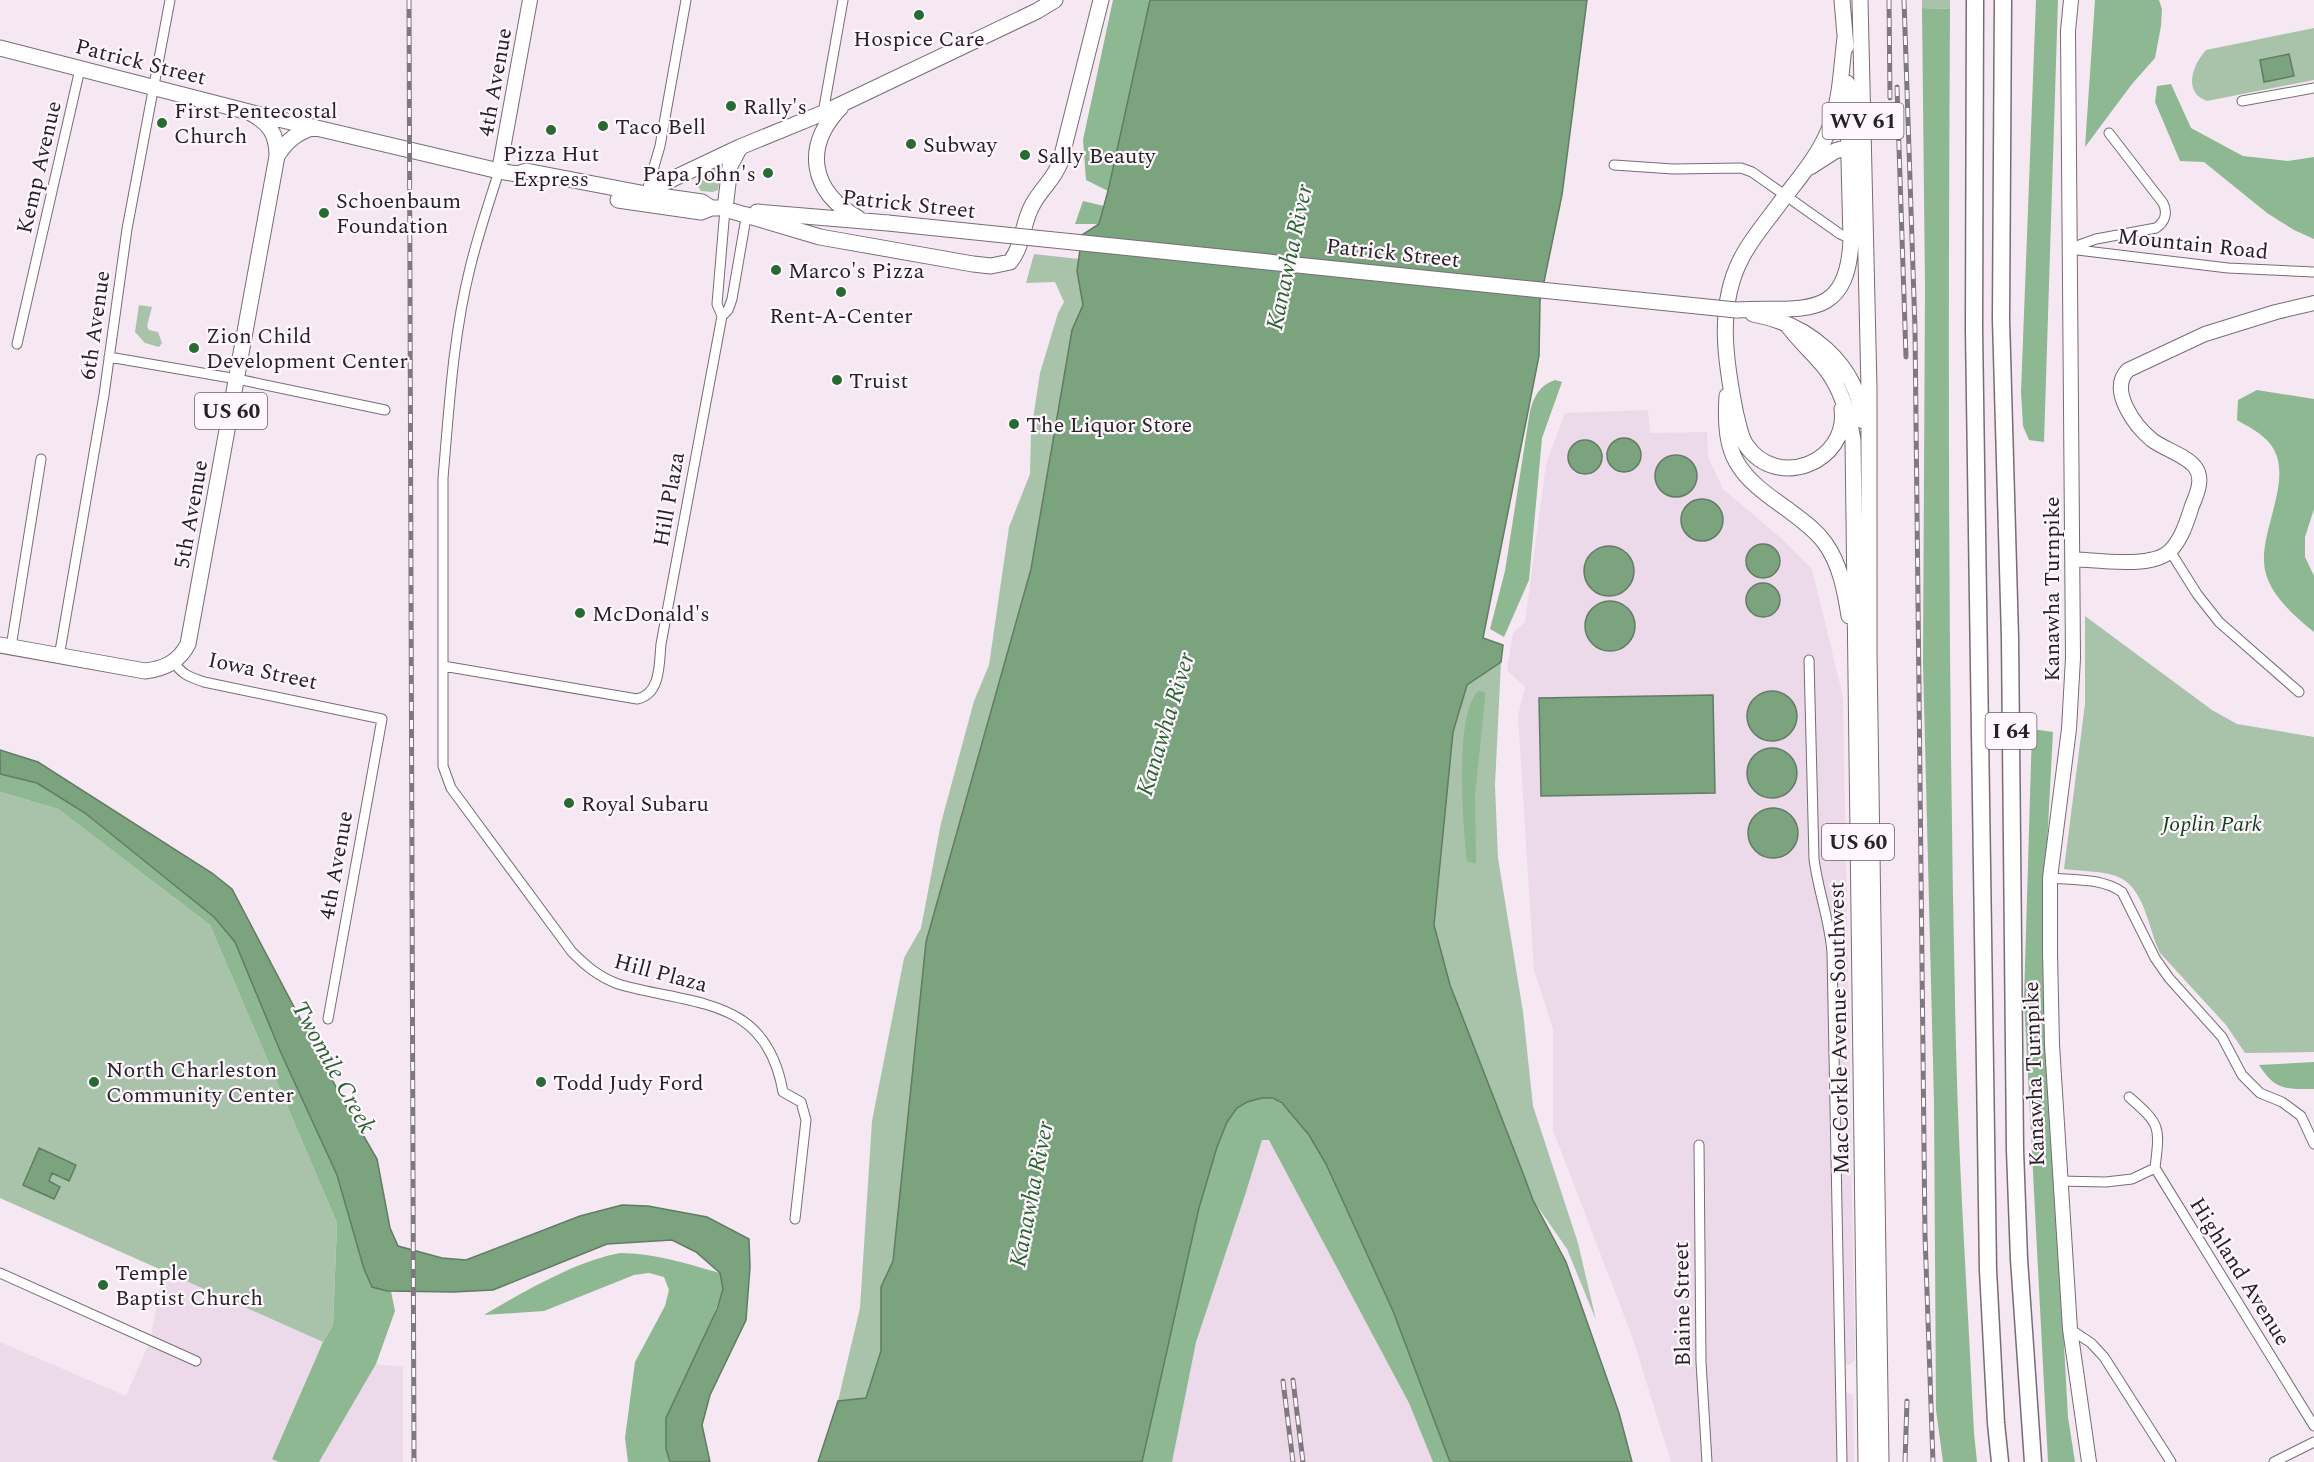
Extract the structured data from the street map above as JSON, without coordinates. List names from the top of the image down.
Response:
{
  "streets": {
    "highway": ["I 64"],
    "main road": [
      "Patrick Street",
      "4th Avenue",
      "WV 61",
      "US 60",
      "5th Avenue",
      "Kanawha Turnpike",
      "Iowa Street",
      "MacCorkle Avenue Southwest"
    ],
    "street": [
      "Kemp Avenue",
      "Mountain Road",
      "6th Avenue",
      "Hill Plaza",
      "Highland Avenue",
      "Blaine Street"
    ]
  },
  "crossings": [
    ["Patrick Street", "4th Avenue"],
    ["Patrick Street", "Kemp Avenue"],
    ["Patrick Street", "6th Avenue"],
    ["Patrick Street", "Hill Plaza"],
    ["Patrick Street", "MacCorkle Avenue Southwest"],
    ["4th Avenue", "Hill Plaza"],
    ["4th Avenue", "Iowa Street"],
    ["Mountain Road", "Kanawha Turnpike"],
    ["6th Avenue", "Iowa Street"],
    ["5th Avenue", "Iowa Street"]
  ],
  "water": ["Kanawha River", "Twomile Creek"],
  "parks": ["Joplin Park"],
  "places": [
    "Hospice Care",
    "Rally's",
    "First Pentecostal Church",
    "Taco Bell",
    "Pizza Hut Express",
    "Subway",
    "Sally Beauty",
    "Papa John's",
    "Schoenbaum Foundation",
    "Marco's Pizza",
    "Rent-A-Center",
    "Zion Child Development Center",
    "Truist",
    "The Liquor Store",
    "McDonald's",
    "Royal Subaru",
    "North Charleston Community Center",
    "Todd Judy Ford",
    "Temple Baptist Church"
  ]
}
